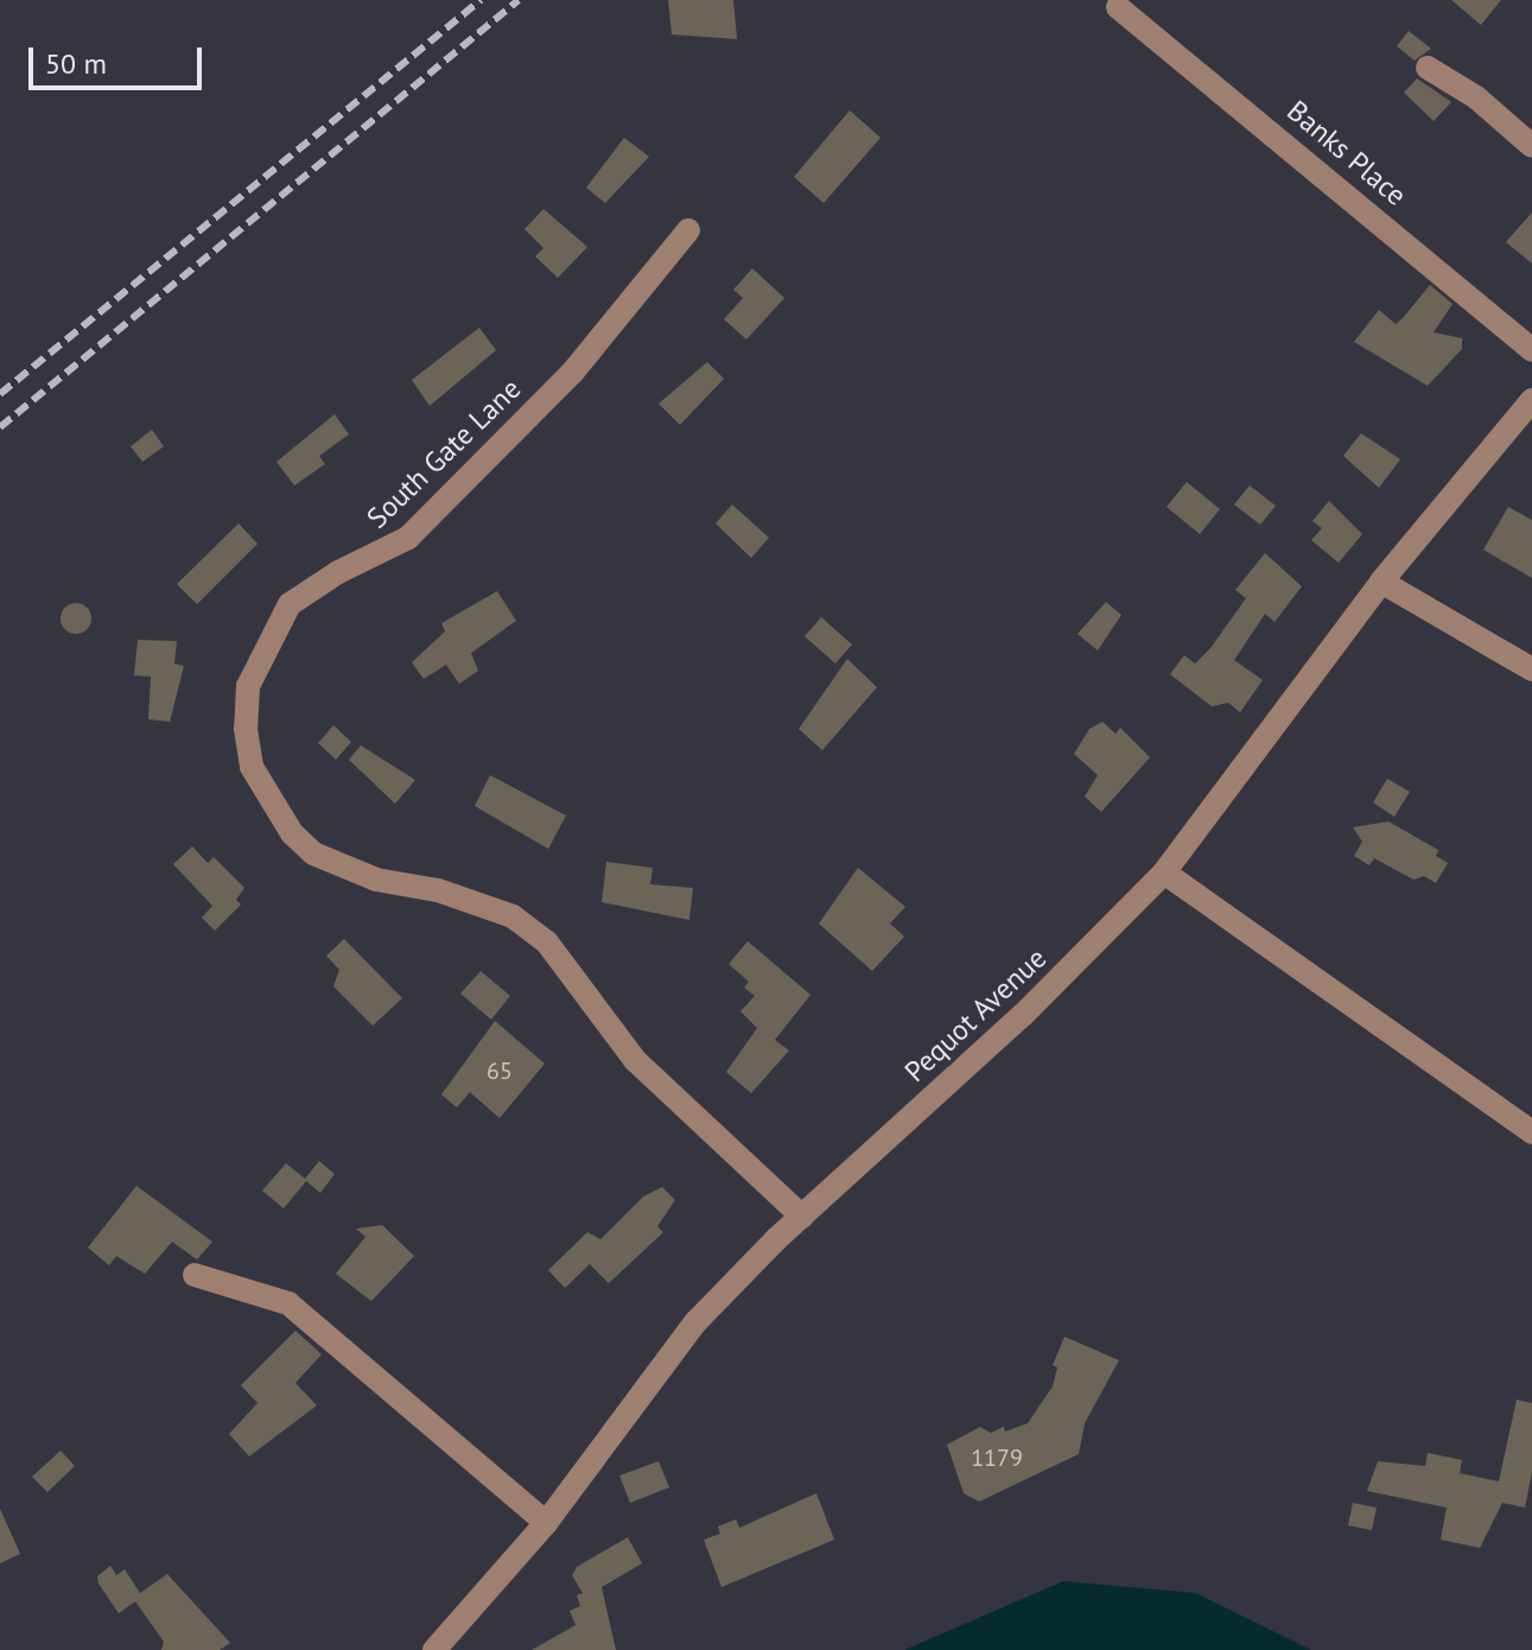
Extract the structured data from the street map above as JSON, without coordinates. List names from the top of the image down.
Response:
{
  "streets": {
    "street": ["Banks Place", "South Gate Lane", "Pequot Avenue"]
  },
  "crossings": [
    ["South Gate Lane", "Pequot Avenue"]
  ],
  "house_numbers": ["65", "1179"],
  "scale_bar": "50 m"
}
